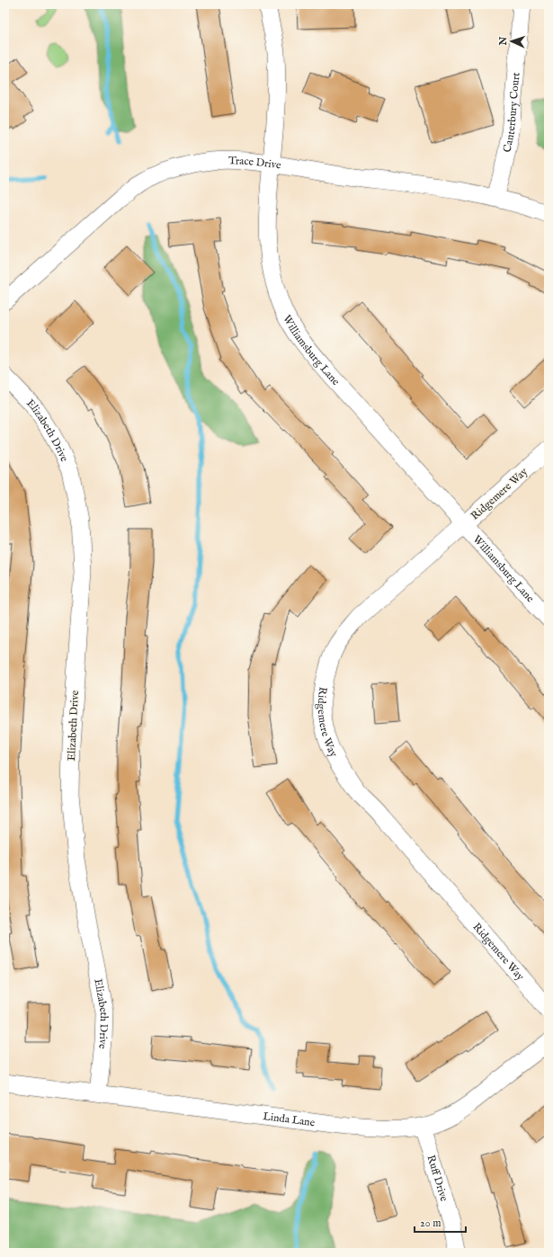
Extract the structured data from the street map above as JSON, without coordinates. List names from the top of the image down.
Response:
{
  "streets": {
    "street": [
      "Canterbury Court",
      "Trace Drive",
      "Williamsburg Lane",
      "Elizabeth Drive",
      "Ridgemere Way",
      "Linda Lane",
      "Ruff Drive"
    ]
  },
  "crossings": [
    ["Canterbury Court", "Trace Drive"],
    ["Trace Drive", "Williamsburg Lane"],
    ["Williamsburg Lane", "Ridgemere Way"],
    ["Elizabeth Drive", "Linda Lane"],
    ["Linda Lane", "Ruff Drive"]
  ],
  "scale_bar": "20 m",
  "north": "left"
}
